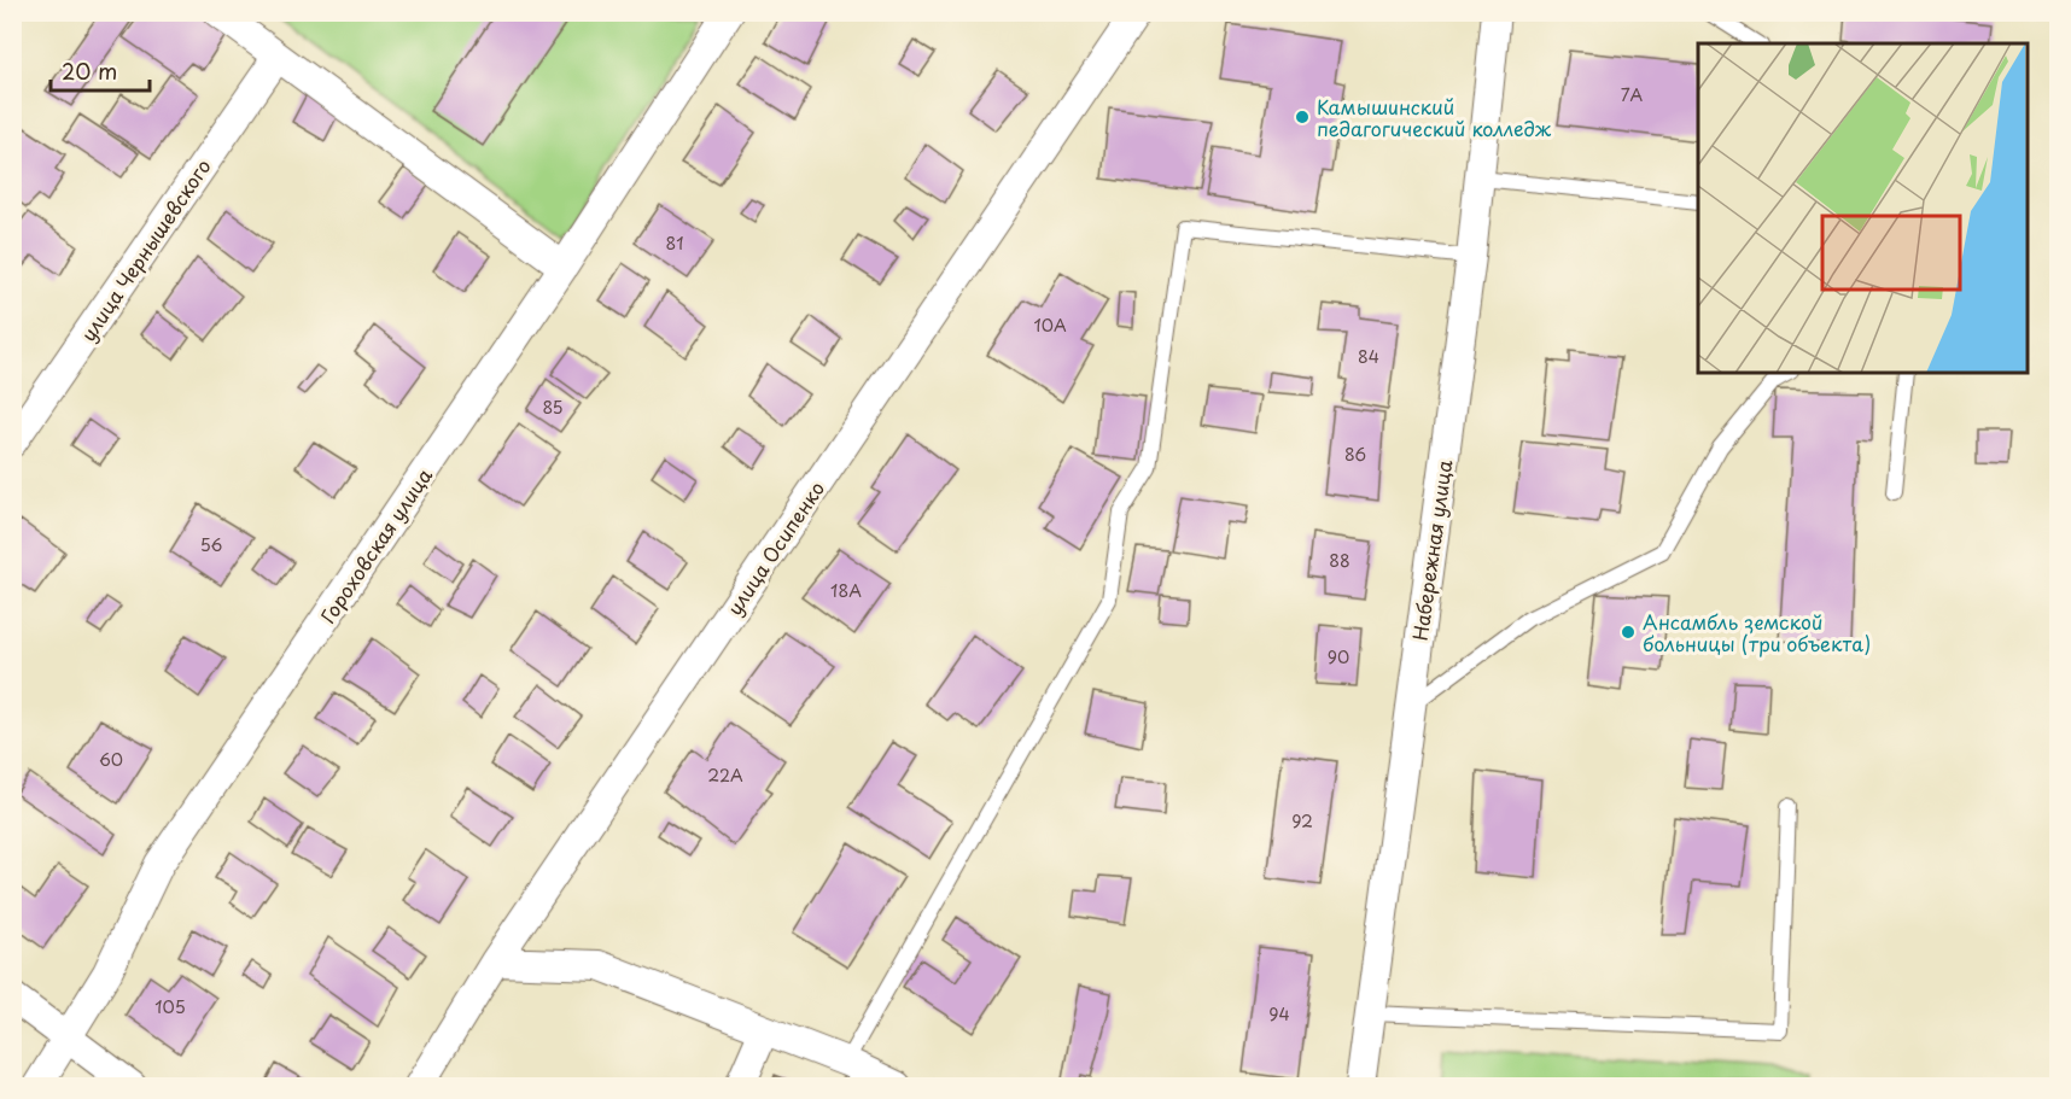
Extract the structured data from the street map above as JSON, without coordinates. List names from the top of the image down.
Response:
{
  "streets": {
    "street": [
      "улица Чернышевского",
      "Гороховская улица",
      "улица Осипенко",
      "Набережная улица"
    ]
  },
  "places": ["Камышинский педагогический колледж", "Ансамбль земской больницы (три объекта)"],
  "house_numbers": [
    "7А",
    "81",
    "10А",
    "84",
    "85",
    "86",
    "56",
    "88",
    "18А",
    "90",
    "60",
    "22А",
    "92",
    "105",
    "94"
  ],
  "scale_bar": "20 m"
}
